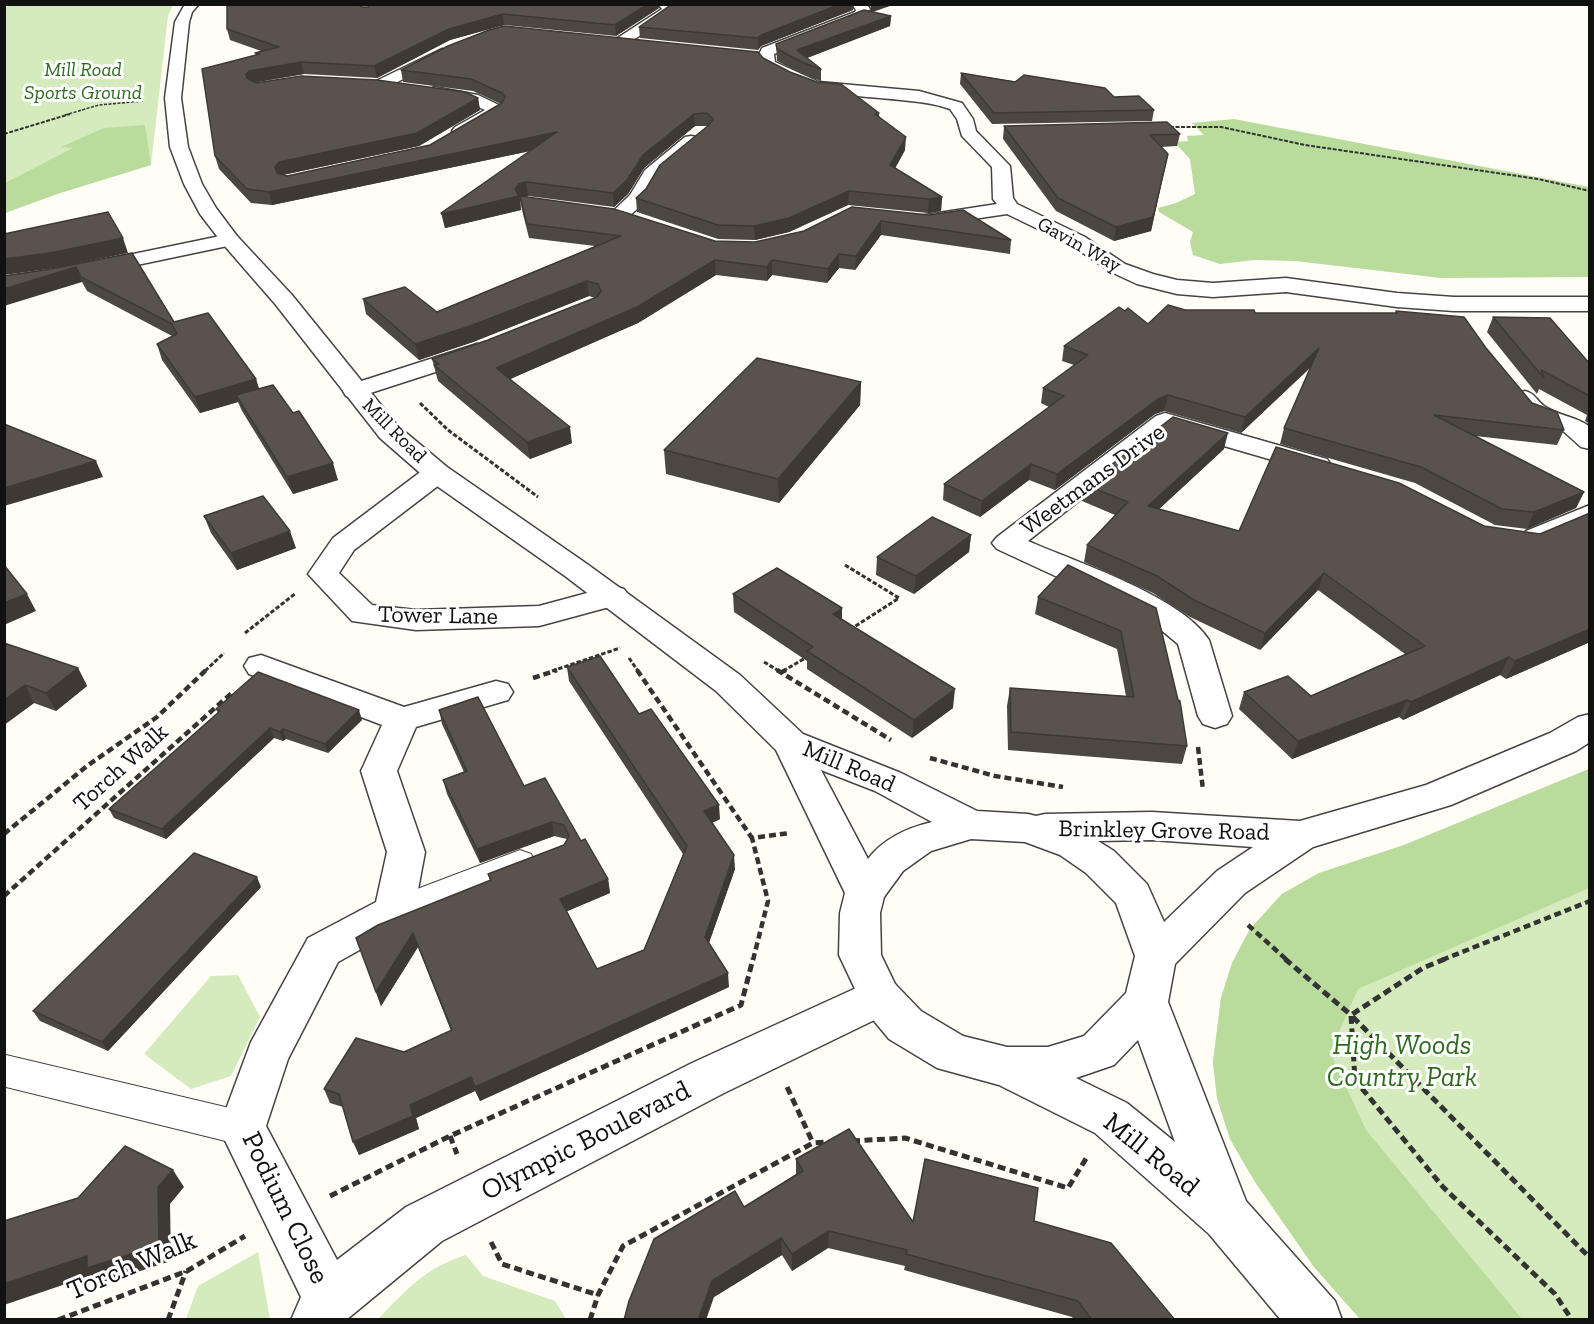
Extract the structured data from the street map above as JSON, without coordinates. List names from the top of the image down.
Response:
{
  "streets": {
    "street": [
      "Gavin Way",
      "Mill Road",
      "Weetmans Drive",
      "Tower Lane",
      "Brinkley Grove Road",
      "Olympic Boulevard",
      "Podium Close"
    ],
    "path": ["Torch Walk"]
  },
  "crossings": [
    ["Mill Road", "Tower Lane"],
    ["Mill Road", "Brinkley Grove Road"],
    ["Mill Road", "Olympic Boulevard"],
    ["Torch Walk", "Podium Close"],
    ["Olympic Boulevard", "Podium Close"]
  ],
  "parks": ["Mill Road Sports Ground", "High Woods Country Park"]
}
